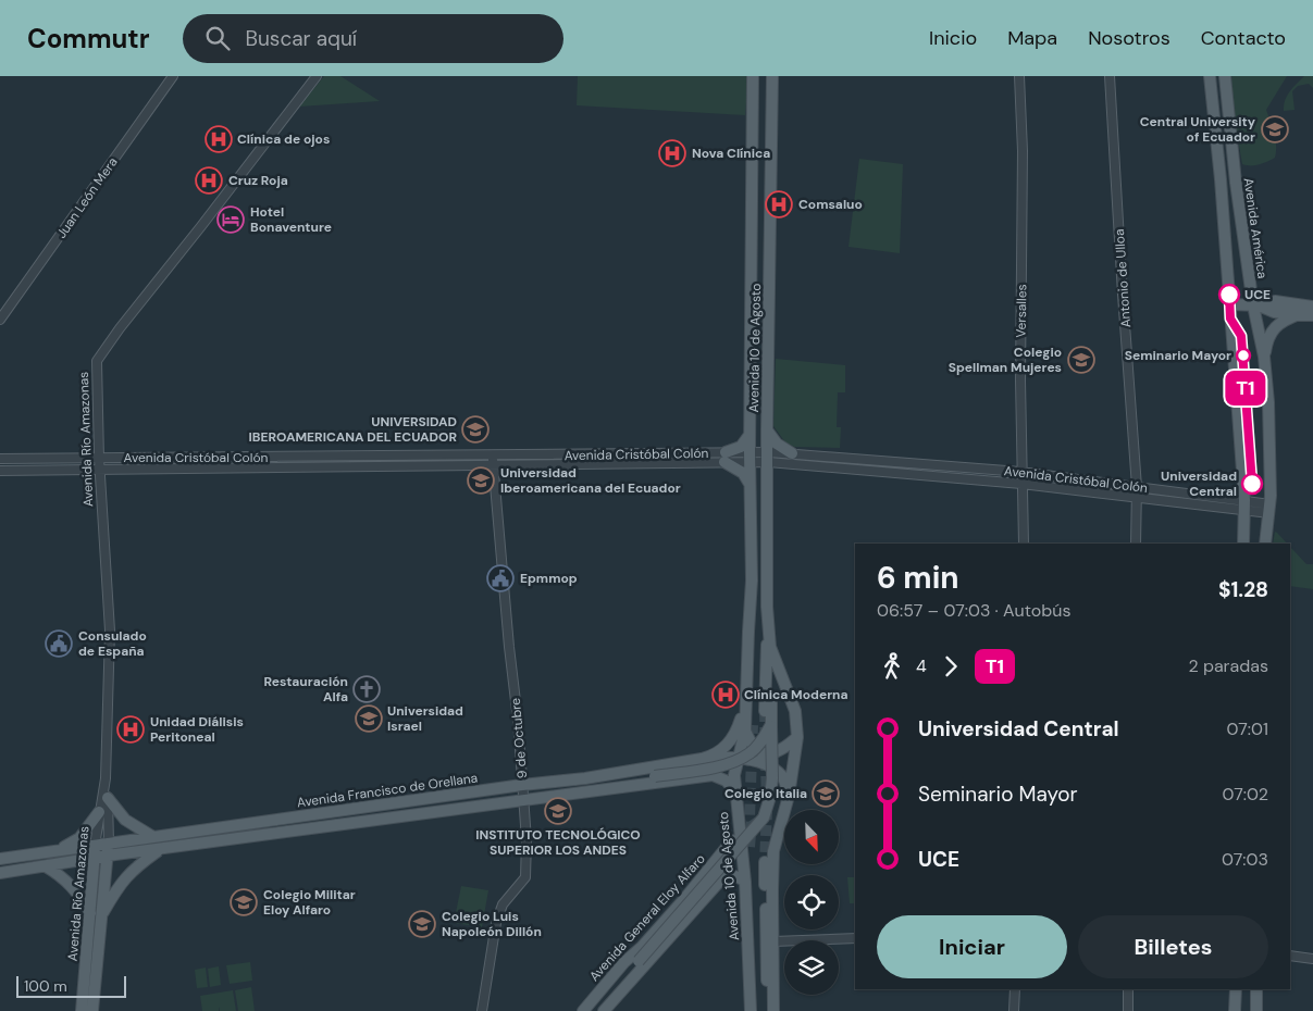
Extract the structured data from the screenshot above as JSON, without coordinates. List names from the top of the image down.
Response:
{
  "streets": {
    "main road": [
      "Avenida América",
      "Avenida 10 de Agosto",
      "Avenida Río Amazonas",
      "Avenida Francisco de Orellana",
      "Avenida General Eloy Alfaro"
    ],
    "street": [
      "Juan León Mera",
      "Antonio de Ulloa",
      "Versalles",
      "Avenida Cristóbal Colón",
      "9 de Octubre"
    ]
  },
  "crossings": [
    ["Avenida América", "Avenida Cristóbal Colón"],
    ["Antonio de Ulloa", "Avenida Cristóbal Colón"],
    ["Versalles", "Avenida Cristóbal Colón"],
    ["Avenida 10 de Agosto", "Avenida Cristóbal Colón"],
    ["Avenida 10 de Agosto", "Avenida Francisco de Orellana"],
    ["Avenida Río Amazonas", "Avenida Cristóbal Colón"],
    ["Avenida Río Amazonas", "Avenida Francisco de Orellana"],
    ["Avenida Cristóbal Colón", "9 de Octubre"],
    ["9 de Octubre", "Avenida Francisco de Orellana"]
  ],
  "places": {
    "school or university": [
      "Central University of Ecuador",
      "Colegio Spellman Mujeres",
      "UNIVERSIDAD IBEROAMERICANA DEL ECUADOR",
      "Universidad Iberoamericana del Ecuador",
      "Universidad Israel",
      "Colegio Italia",
      "INSTITUTO TECNOLÓGICO SUPERIOR LOS ANDES",
      "Colegio Militar Eloy Alfaro",
      "Colegio Luis Napoleón Dillón"
    ],
    "hospital": [
      "Clínica de ojos",
      "Nova Clínica",
      "Cruz Roja",
      "Comsaluo",
      "Clínica Moderna",
      "Unidad Diálisis Peritoneal"
    ],
    "hotel": ["Hotel Bonaventure"],
    "other": ["UCE", "Seminario Mayor", "Universidad Central"],
    "public building": ["Epmmop", "Consulado de España"],
    "church": ["Restauración Alfa"]
  },
  "lines": ["bus line T1"],
  "scale_bar": "100 m",
  "north": "bottom right",
  "page": {
    "header": "Commutr",
    "search": "Buscar aquí",
    "nav": [
      "Inicio",
      "Mapa",
      "Nosotros",
      "Contacto"
    ],
    "on_map": "T1",
    "heading": ["6 min", "06:57 – 07:03 · Autobús", "$1.28"],
    "legs": ["4", "T1", "2 paradas"],
    "list": [
      {
        "name": "Universidad Central",
        "value": "07:01"
      },
      {
        "name": "Seminario Mayor",
        "value": "07:02"
      },
      {
        "name": "UCE",
        "value": "07:03"
      }
    ],
    "buttons": ["Iniciar", "Billetes"],
    "scale": "100 m"
  }
}
